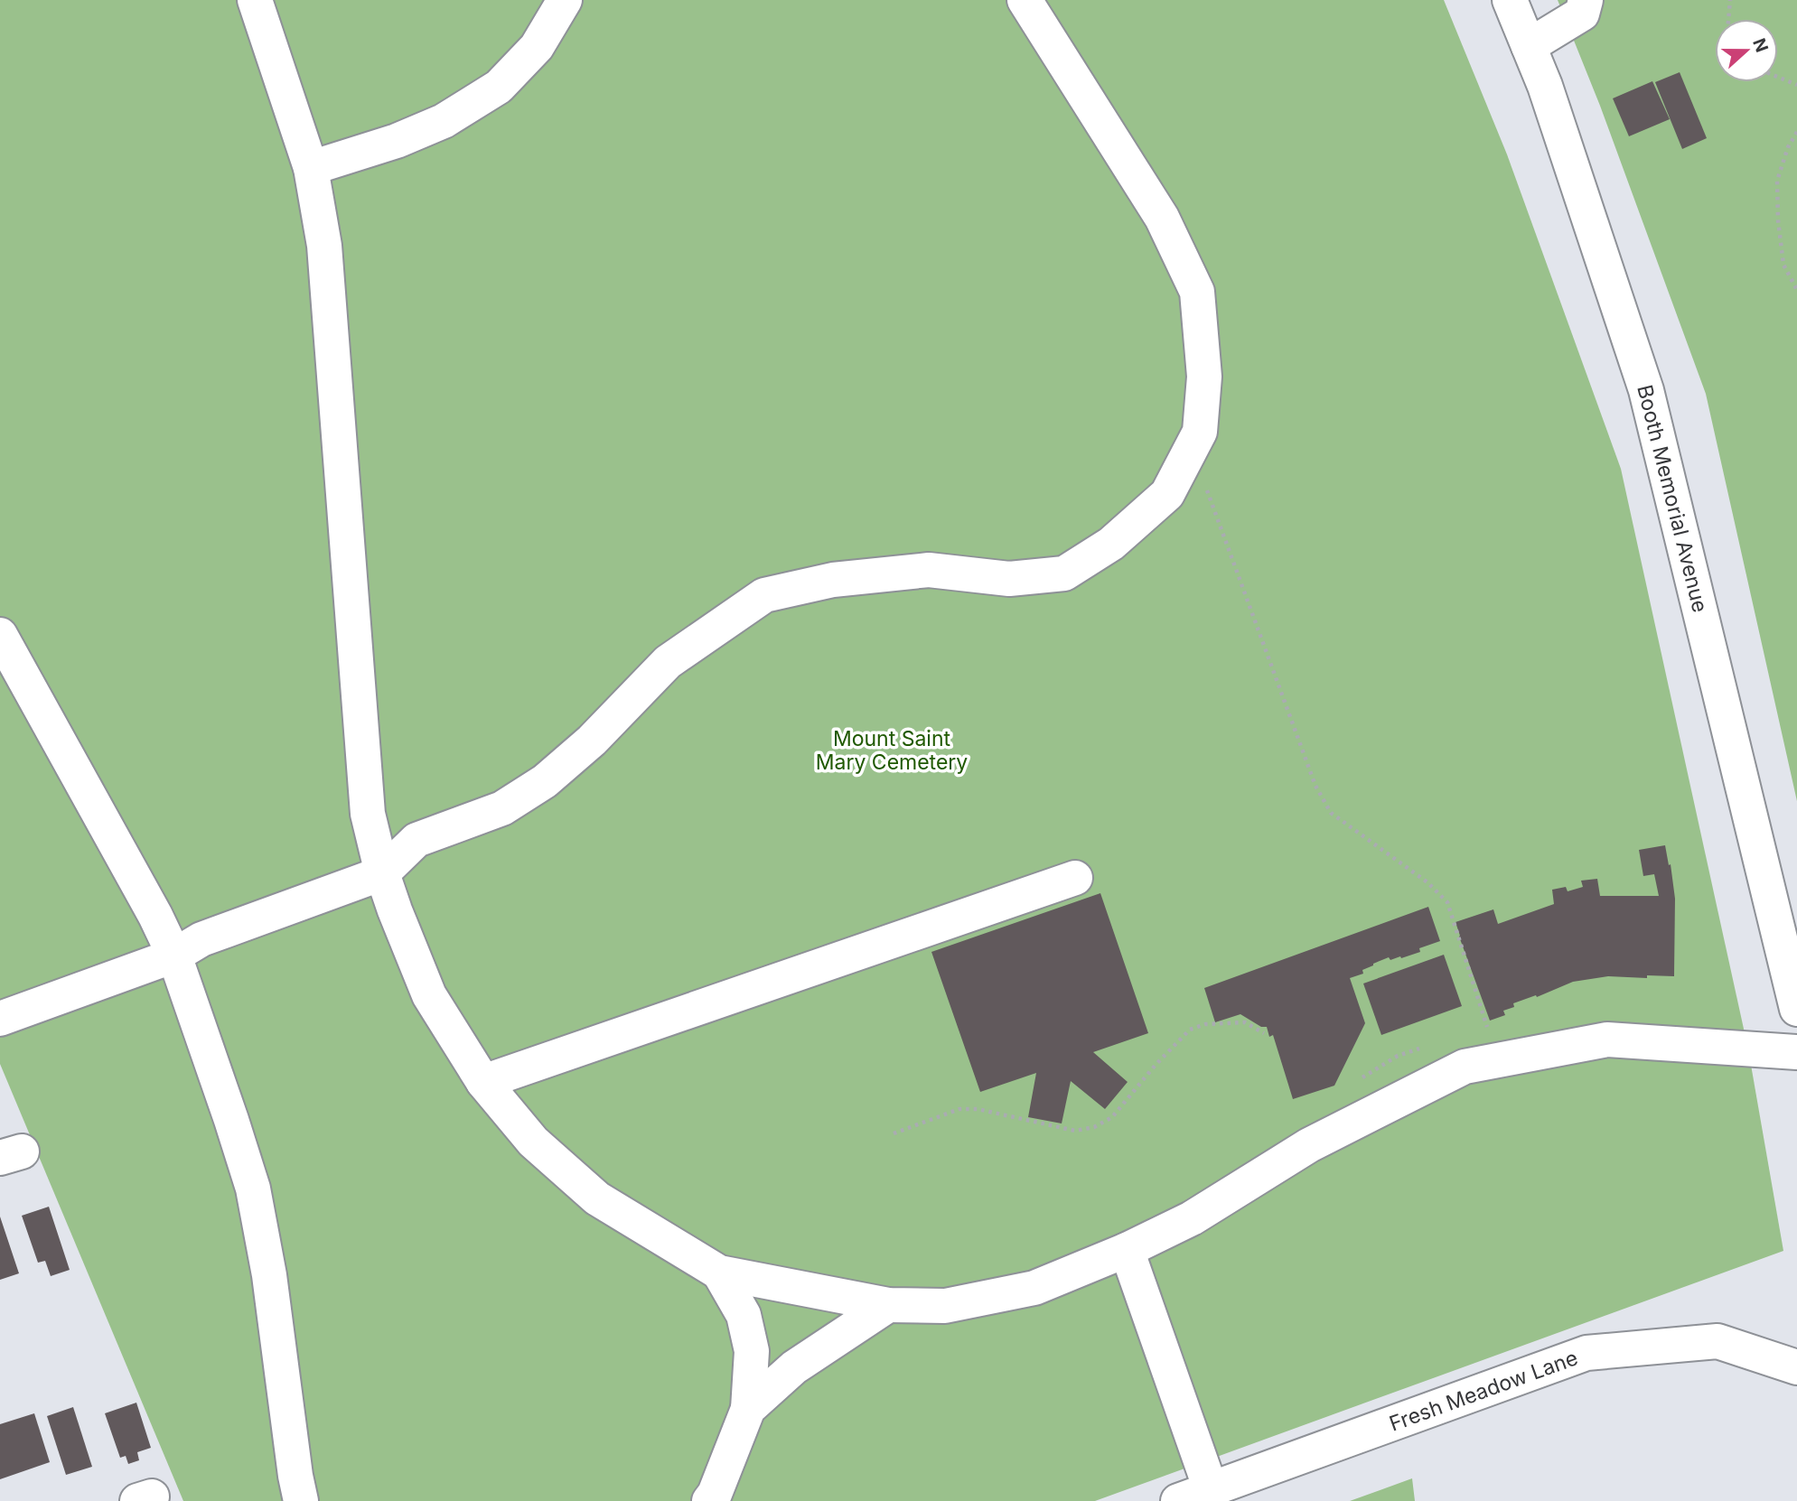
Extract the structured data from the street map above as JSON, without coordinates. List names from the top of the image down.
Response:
{
  "streets": {
    "street": ["Booth Memorial Avenue", "Fresh Meadow Lane"]
  },
  "parks": ["Mount Saint Mary Cemetery"],
  "north": "right"
}
